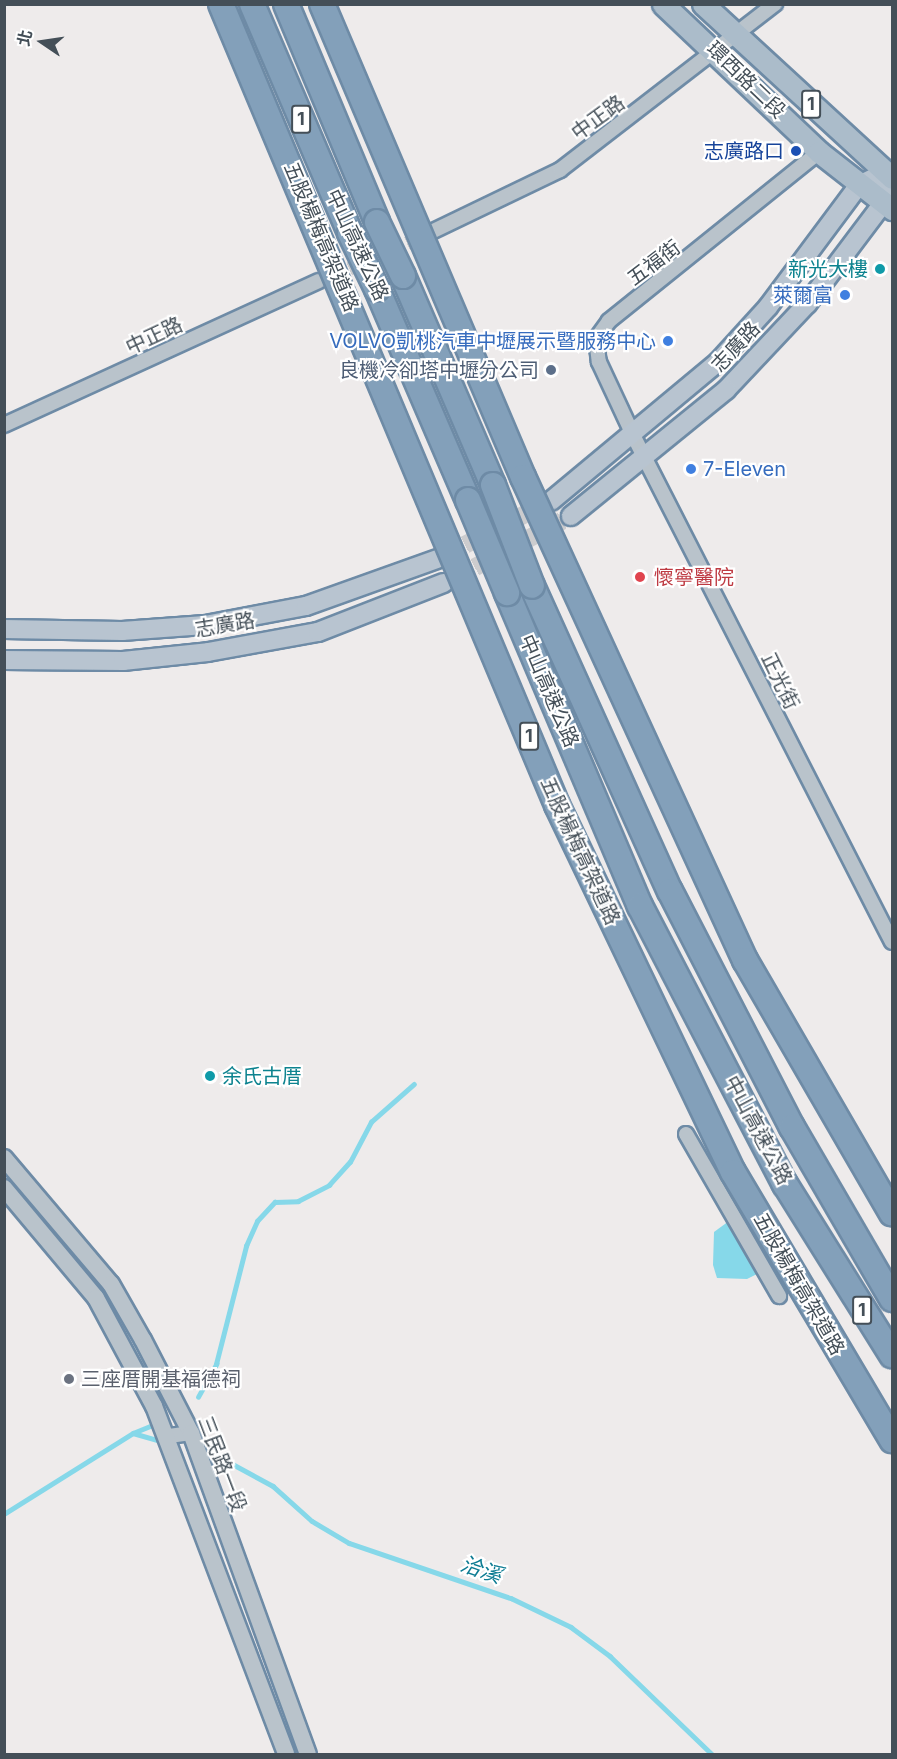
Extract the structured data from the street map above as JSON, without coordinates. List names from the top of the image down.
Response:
{
  "streets": {
    "highway": ["1", "五股楊梅高架道路", "中山高速公路"],
    "main road": ["環西路二段", "志廣路"],
    "street": [
      "中正路",
      "五福街",
      "正光街",
      "三民路一段"
    ]
  },
  "crossings": [
    ["環西路二段", "中正路"],
    ["環西路二段", "五福街"],
    ["環西路二段", "志廣路"],
    ["五福街", "志廣路"],
    ["五福街", "正光街"],
    ["志廣路", "正光街"]
  ],
  "water": ["洽溪"],
  "places": [
    "志廣路口",
    "新光大樓",
    "萊爾富",
    "VOLVO凱桃汽車中壢展示暨服務中心",
    "良機冷卻塔中壢分公司",
    "7-Eleven",
    "懷寧醫院",
    "余氏古厝",
    "三座厝開基福德祠"
  ],
  "north": "left"
}
